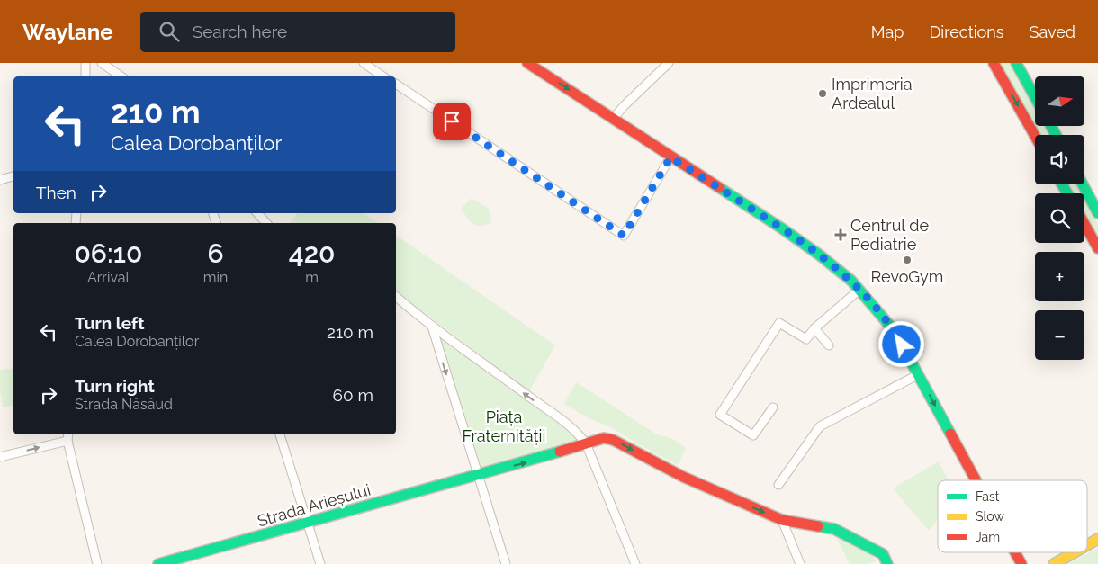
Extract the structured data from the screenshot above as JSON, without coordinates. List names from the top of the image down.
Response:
{
  "streets": {
    "main road": ["Strada Arieșului"]
  },
  "parks": ["Piața Fraternității"],
  "places": {
    "other": ["Imprimeria Ardealul", "RevoGym"],
    "health": ["Centrul de Pediatrie"]
  },
  "legend": ["Fast", "Slow", "Jam"],
  "north": "right",
  "page": {
    "header": "Waylane",
    "search": "Search here",
    "nav": ["Map", "Directions", "Saved"],
    "map_buttons": ["+", "−"],
    "turn": ["210 m", "Calea Dorobanților"],
    "then": "Then",
    "eta": [
      "06:10",
      "Arrival",
      "6",
      "min",
      "420",
      "m"
    ],
    "list": [
      {
        "name": "Turn left",
        "note": "Calea Dorobanților",
        "value": "210 m"
      },
      {
        "name": "Turn right",
        "note": "Strada Năsăud",
        "value": "60 m"
      }
    ]
  }
}
